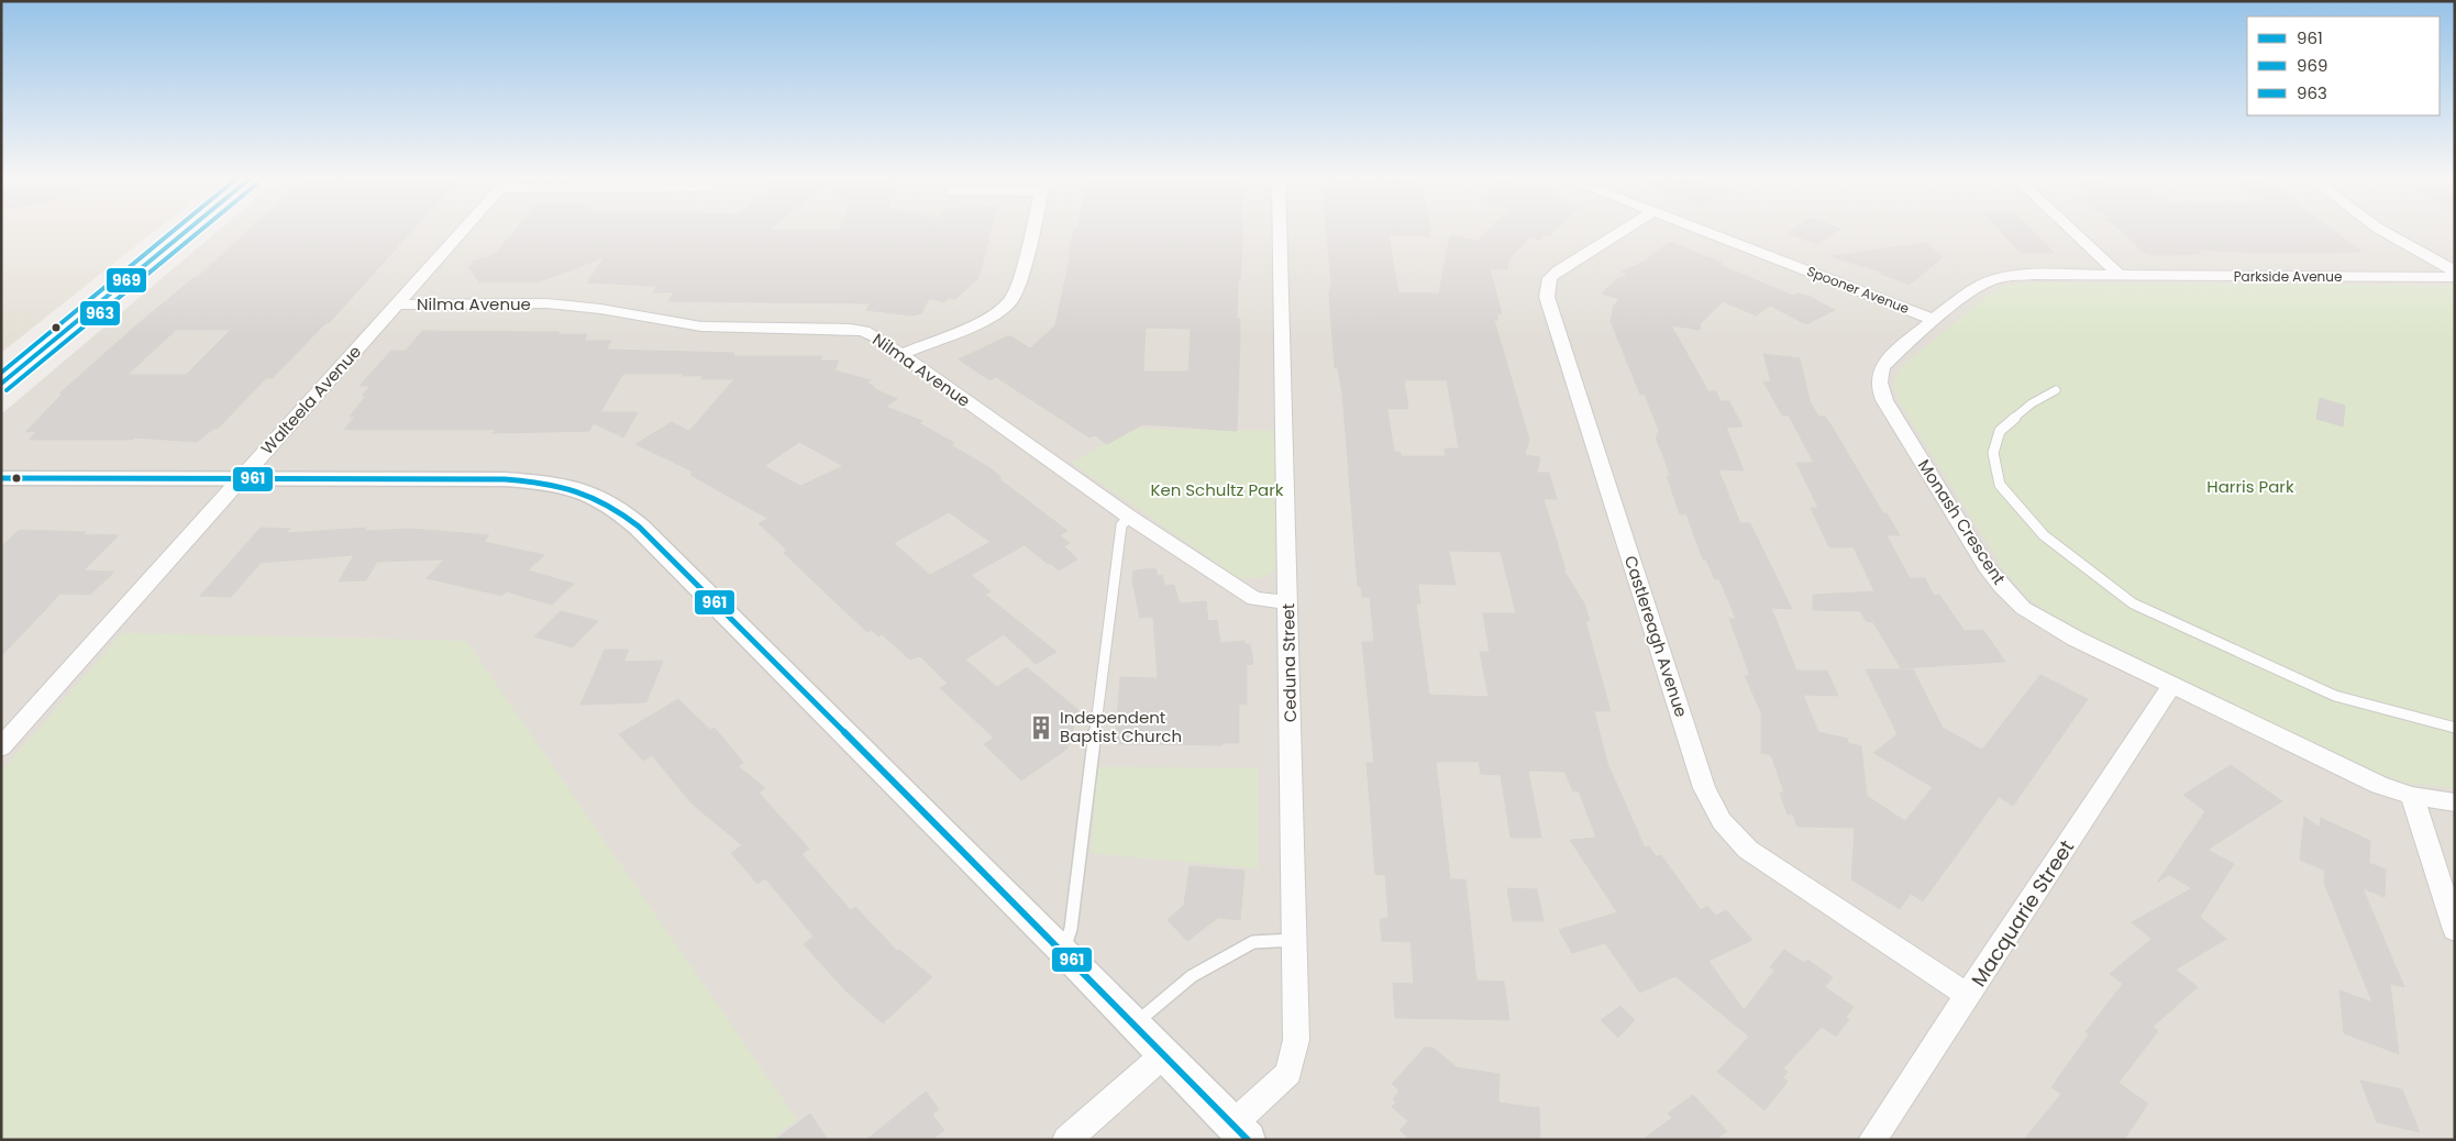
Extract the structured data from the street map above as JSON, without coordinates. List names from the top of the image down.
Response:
{
  "streets": {
    "street": [
      "Parkside Avenue",
      "Spooner Avenue",
      "Nilma Avenue",
      "Walteela Avenue",
      "Monash Crescent",
      "Castlereagh Avenue",
      "Ceduna Street",
      "Macquarie Street"
    ]
  },
  "crossings": [
    ["Parkside Avenue", "Monash Crescent"],
    ["Spooner Avenue", "Monash Crescent"],
    ["Nilma Avenue", "Walteela Avenue"],
    ["Nilma Avenue", "Ceduna Street"],
    ["Monash Crescent", "Macquarie Street"],
    ["Castlereagh Avenue", "Macquarie Street"]
  ],
  "parks": ["Harris Park", "Ken Schultz Park"],
  "places": {
    "building": ["Independent Baptist Church"]
  },
  "lines": ["transit line 969", "transit line 963", "transit line 961"],
  "legend": ["961", "969", "963"]
}
